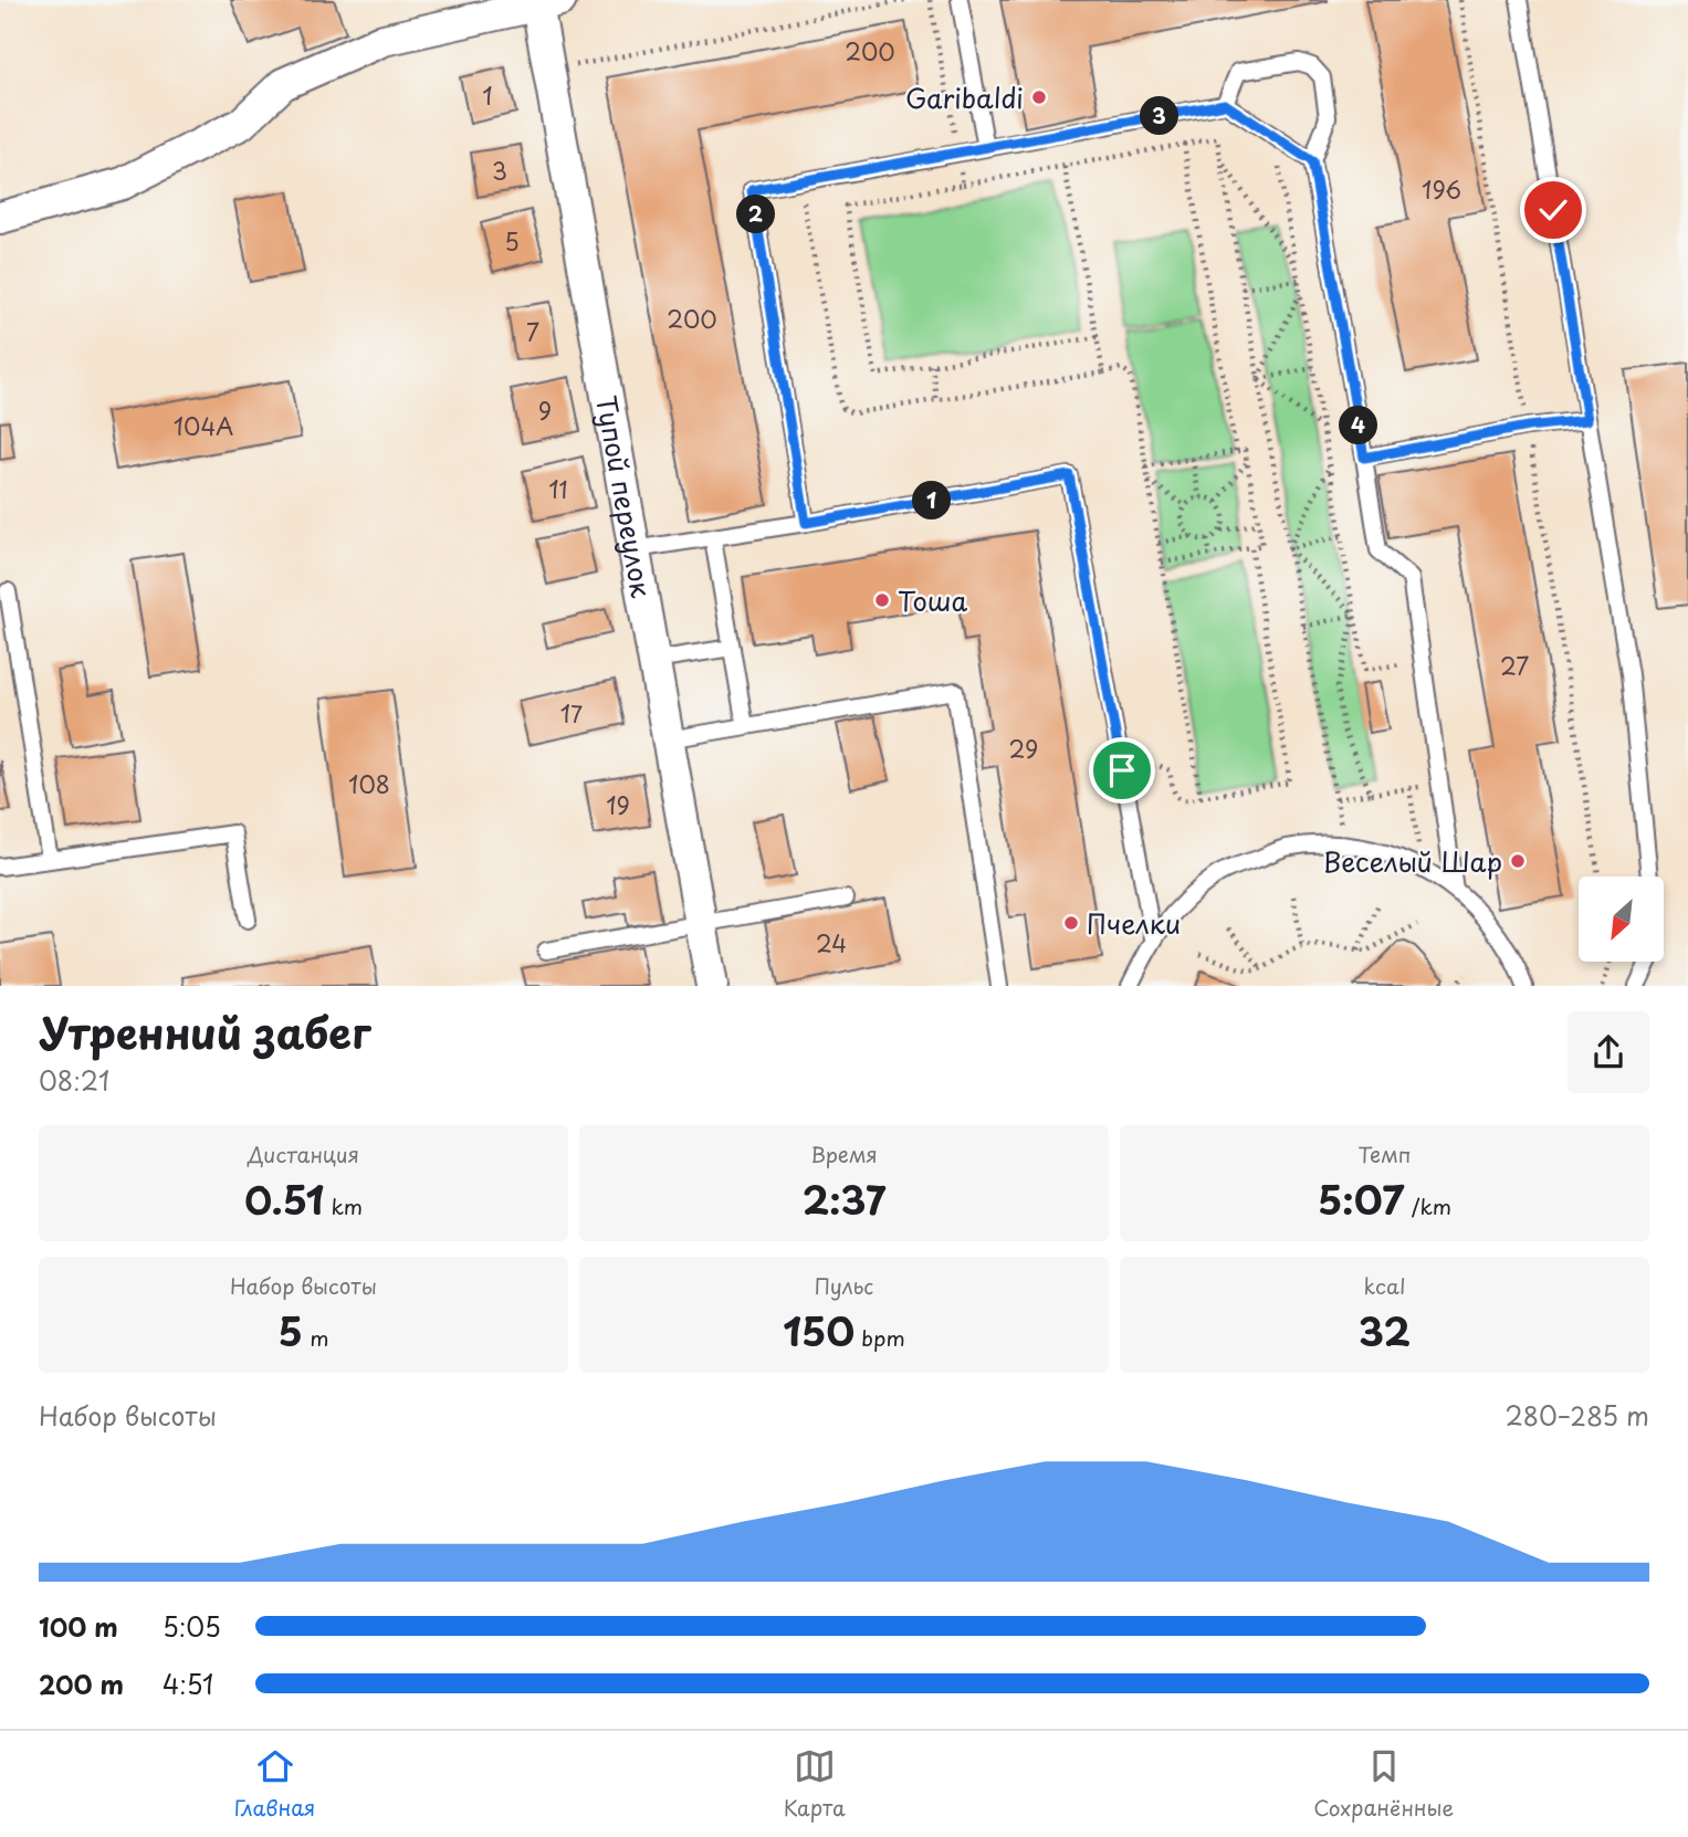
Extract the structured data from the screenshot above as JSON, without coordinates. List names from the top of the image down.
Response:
{
  "streets": {
    "street": ["Тупой переулок"]
  },
  "places": [
    "Garibaldi",
    "Тоша",
    "Веселый Шар",
    "Пчелки"
  ],
  "house_numbers": [
    "200",
    "1",
    "3",
    "196",
    "5",
    "200",
    "7",
    "9",
    "104А",
    "11",
    "27",
    "17",
    "29",
    "108",
    "19",
    "24"
  ],
  "north": "bottom left",
  "page": {
    "pins": [
      "3",
      "2",
      "4",
      "1"
    ],
    "heading": ["Утренний забег", "08:21"],
    "stats": [
      ["Дистанция", "0.51 km"],
      ["Время", "2:37"],
      ["Темп", "5:07 /km"],
      ["Набор высоты", "5 m"],
      ["Пульс", "150 bpm"],
      ["kcal", "32"]
    ],
    "chart": ["Набор высоты", "280–285 m"],
    "list": [
      {
        "name": "100 m",
        "note": "5:05"
      },
      {
        "name": "200 m",
        "note": "4:51"
      }
    ],
    "tabs": ["Главная", "Карта", "Сохранённые"]
  }
}
